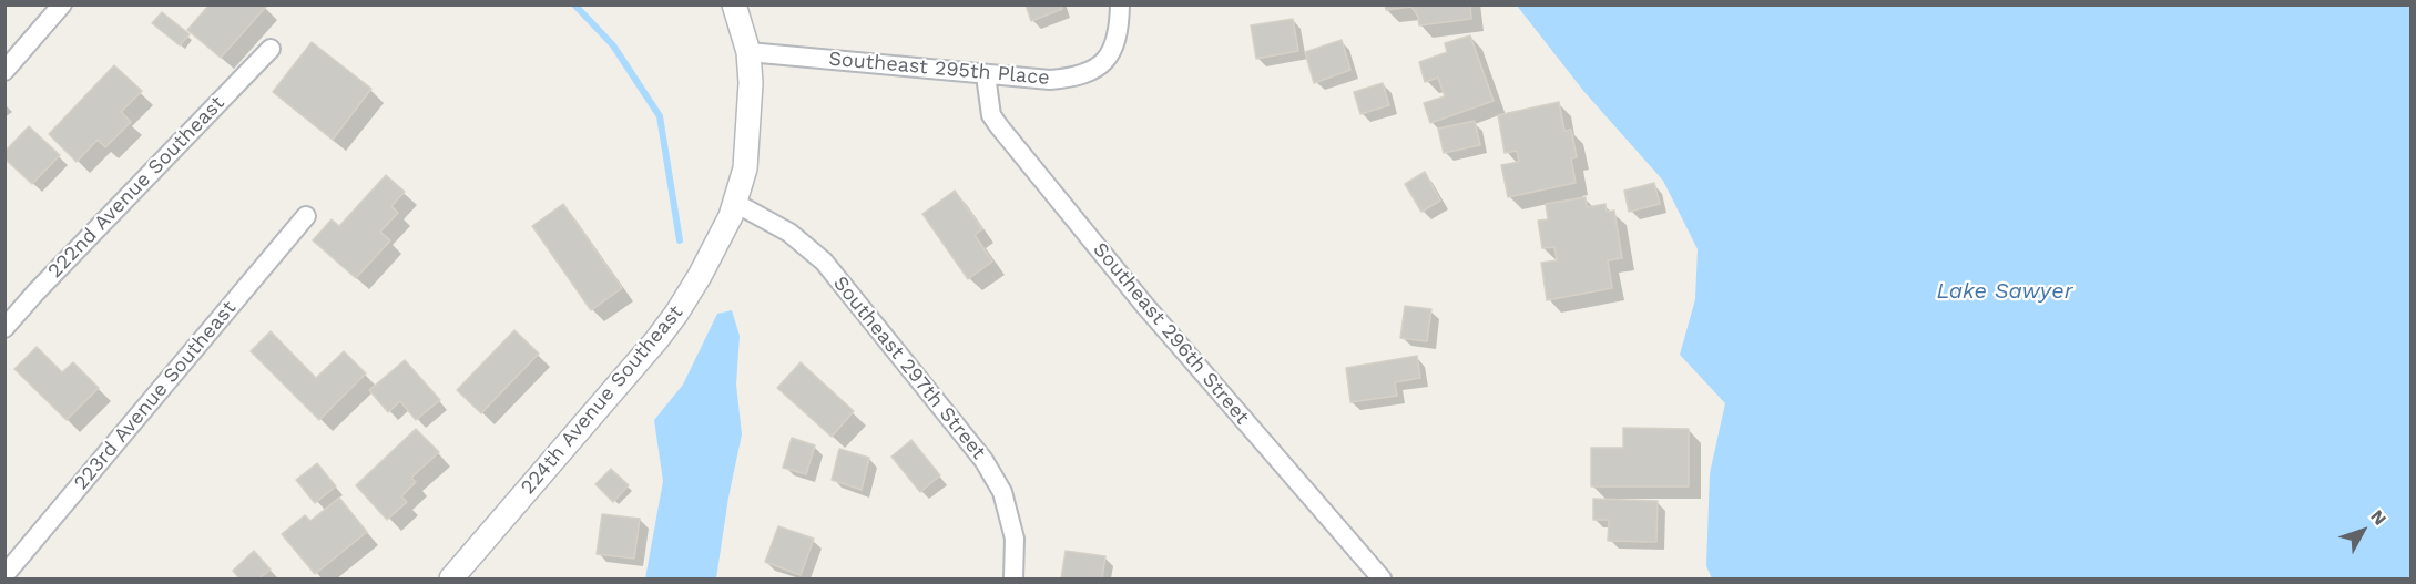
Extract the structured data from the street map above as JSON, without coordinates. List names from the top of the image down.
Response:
{
  "streets": {
    "street": [
      "Southeast 295th Place",
      "222nd Avenue Southeast",
      "Southeast 296th Street",
      "Southeast 297th Street",
      "223rd Avenue Southeast",
      "224th Avenue Southeast"
    ]
  },
  "crossings": [
    ["Southeast 295th Place", "Southeast 296th Street"],
    ["Southeast 295th Place", "224th Avenue Southeast"],
    ["Southeast 297th Street", "224th Avenue Southeast"]
  ],
  "water": ["Lake Sawyer"],
  "north": "top right"
}
